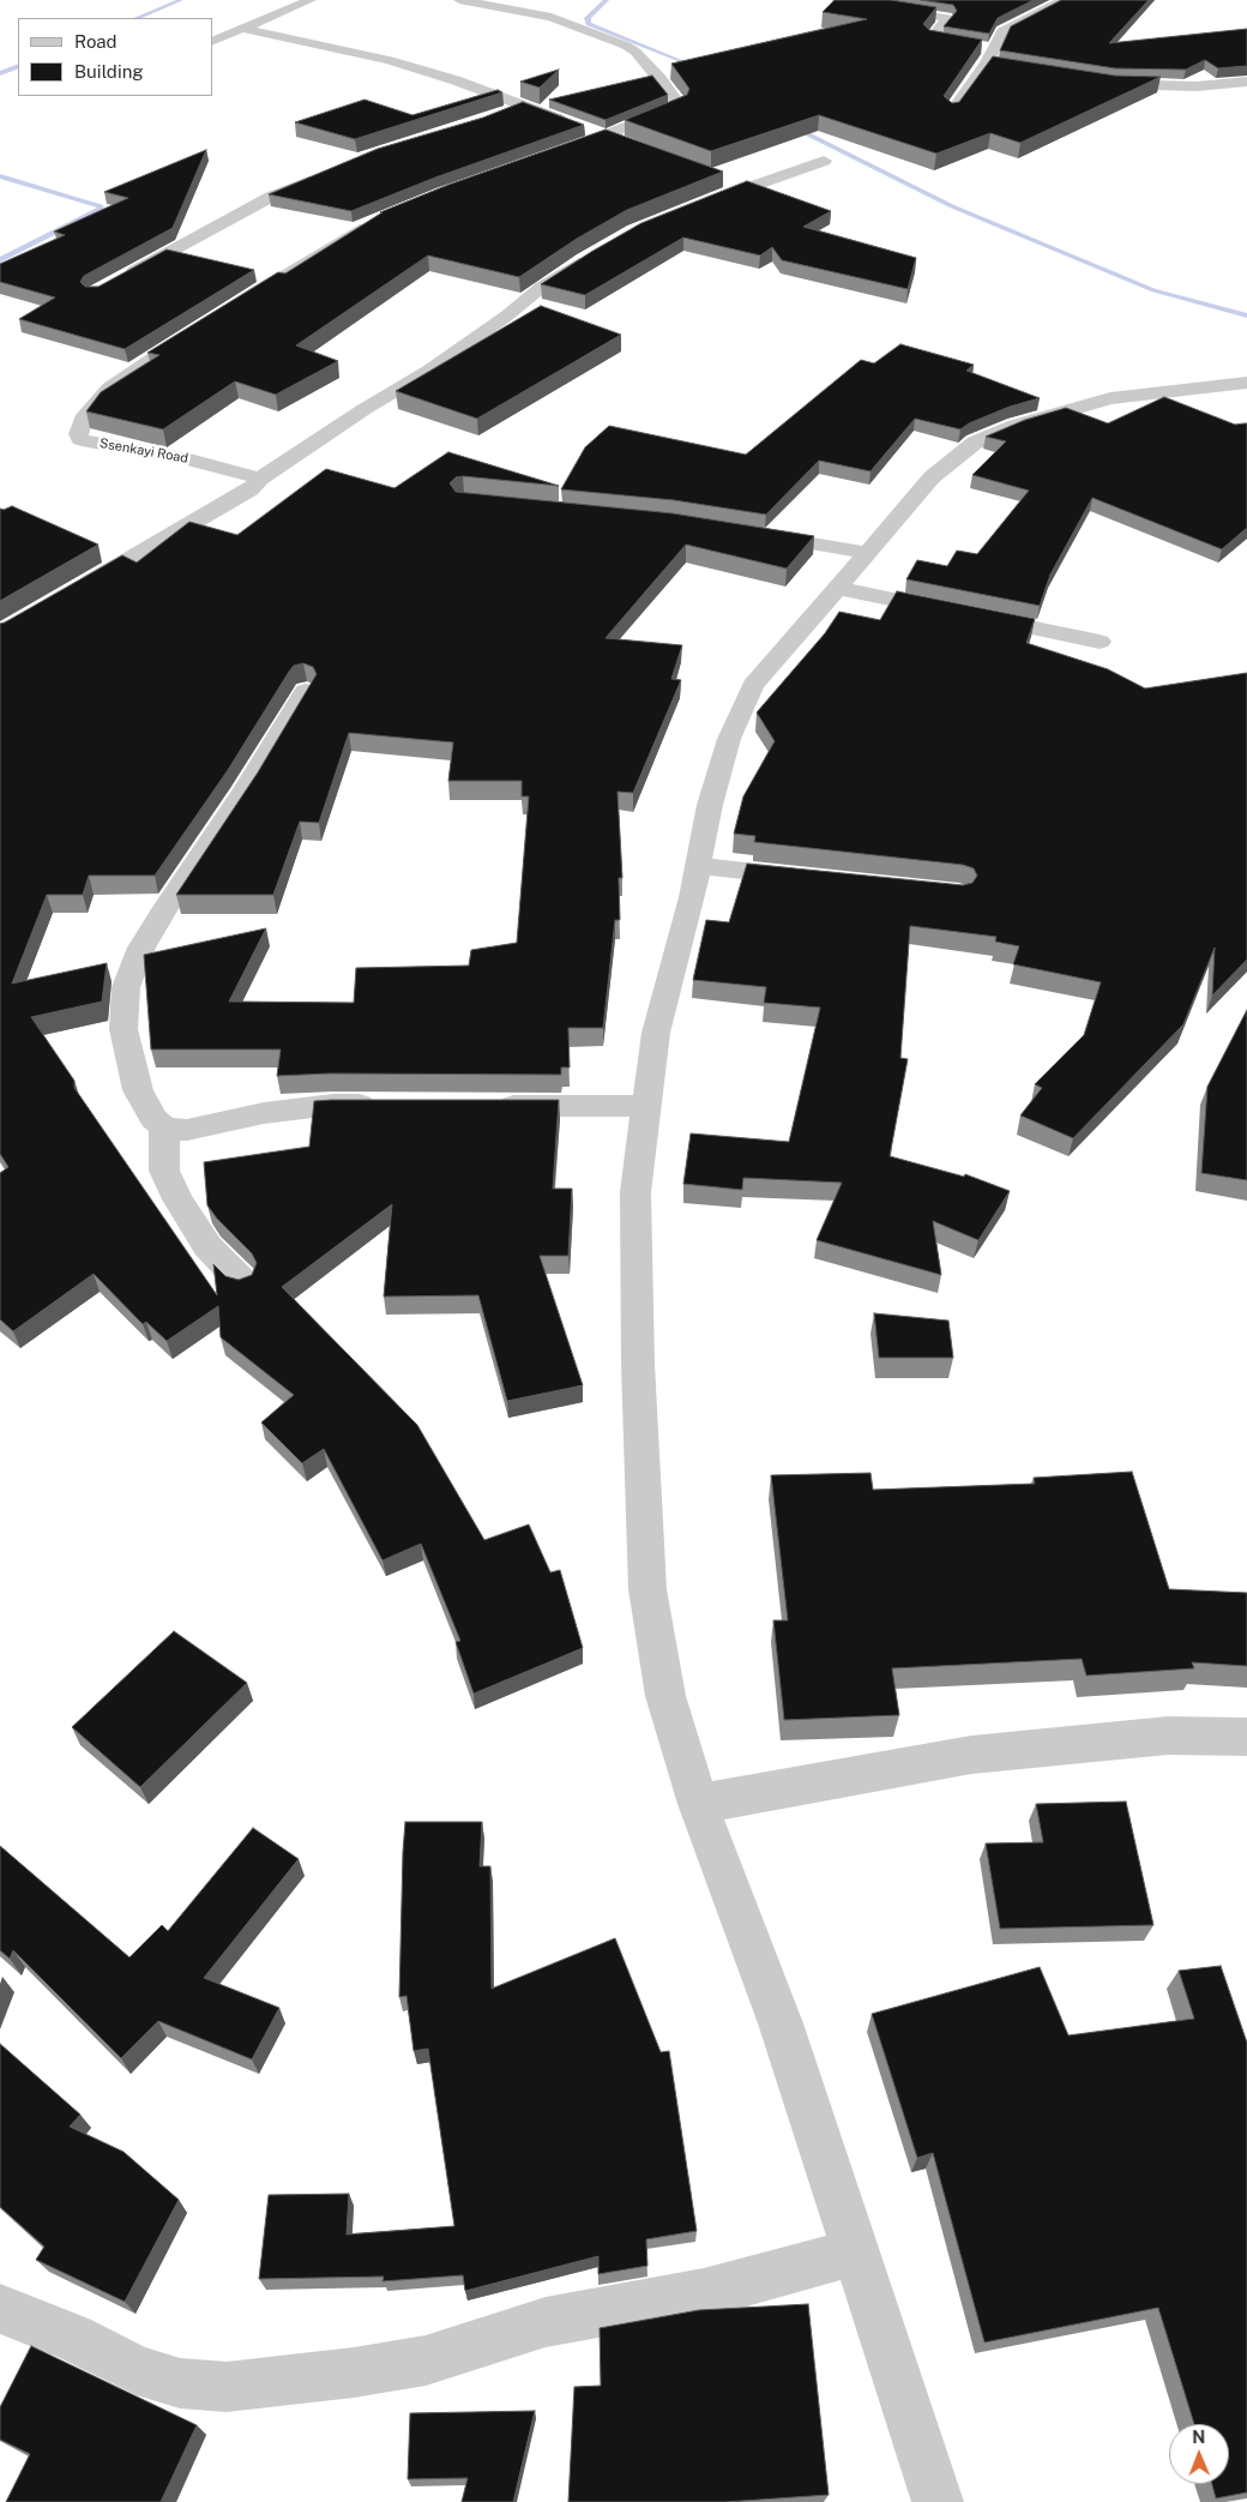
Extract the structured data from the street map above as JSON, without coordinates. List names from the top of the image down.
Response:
{
  "streets": {
    "street": ["Ssenkayi Road"]
  },
  "legend": ["Road", "Building"],
  "north": "top"
}
